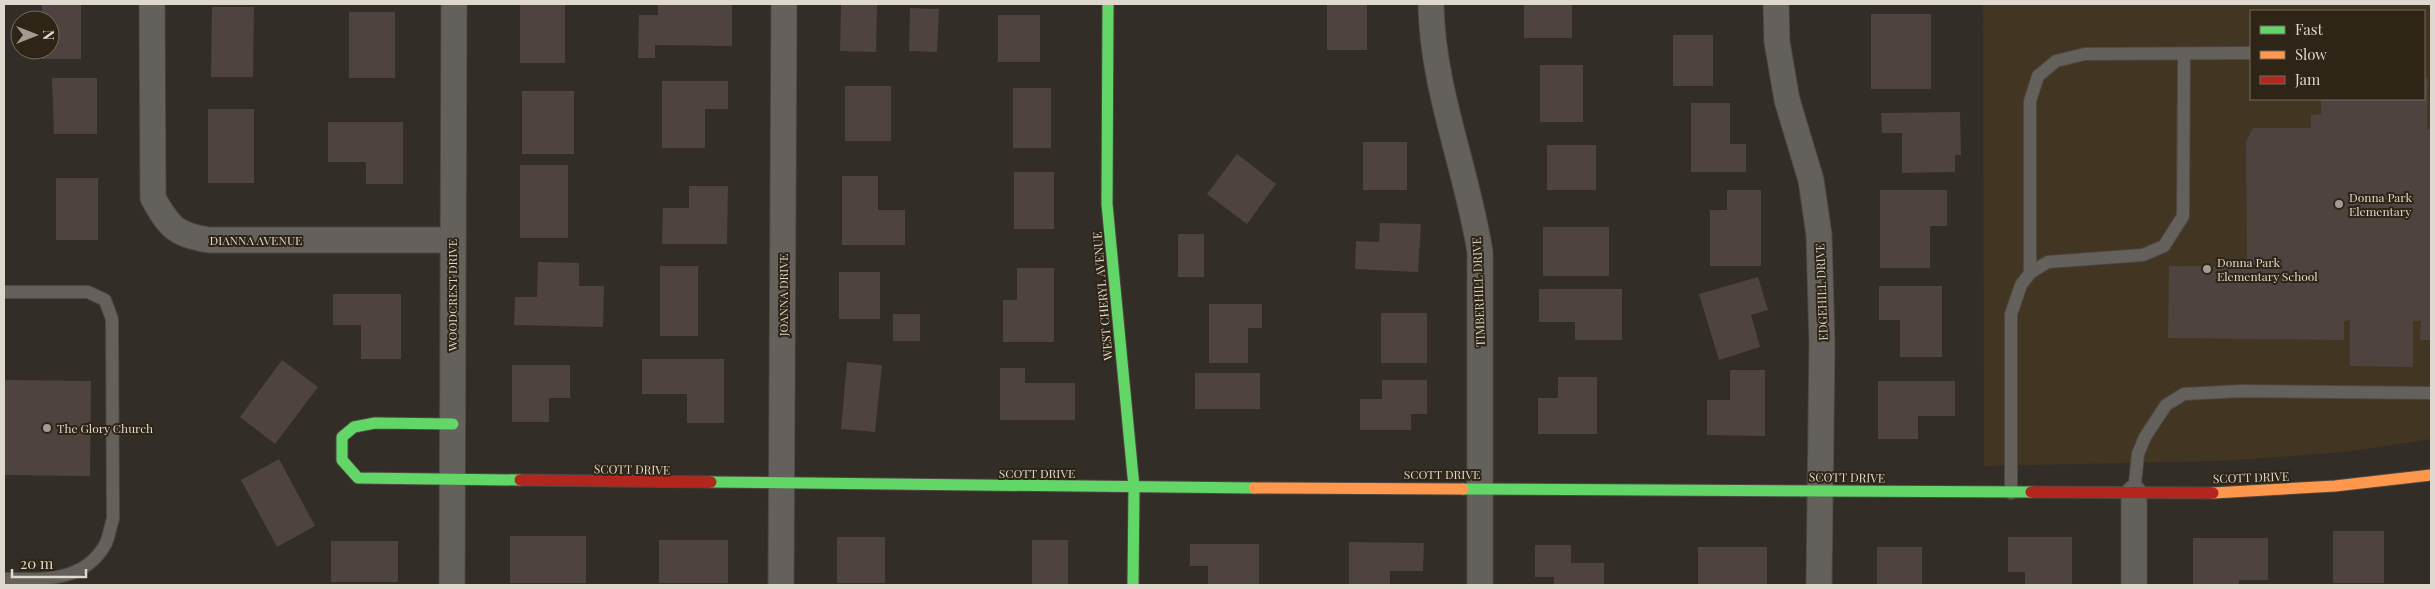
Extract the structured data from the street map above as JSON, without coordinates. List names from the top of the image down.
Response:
{
  "streets": {
    "street": [
      "DIANNA AVENUE",
      "TIMBERHILL DRIVE",
      "EDGEHILL DRIVE",
      "WOODCREST DRIVE",
      "JOANNA DRIVE",
      "WEST CHERYL AVENUE",
      "SCOTT DRIVE"
    ]
  },
  "crossings": [
    ["DIANNA AVENUE", "WOODCREST DRIVE"],
    ["TIMBERHILL DRIVE", "SCOTT DRIVE"],
    ["EDGEHILL DRIVE", "SCOTT DRIVE"],
    ["WOODCREST DRIVE", "SCOTT DRIVE"],
    ["JOANNA DRIVE", "SCOTT DRIVE"],
    ["WEST CHERYL AVENUE", "SCOTT DRIVE"]
  ],
  "places": ["Donna Park Elementary", "Donna Park Elementary School", "The Glory Church"],
  "legend": ["Fast", "Slow", "Jam"],
  "scale_bar": "20 m",
  "north": "right"
}
